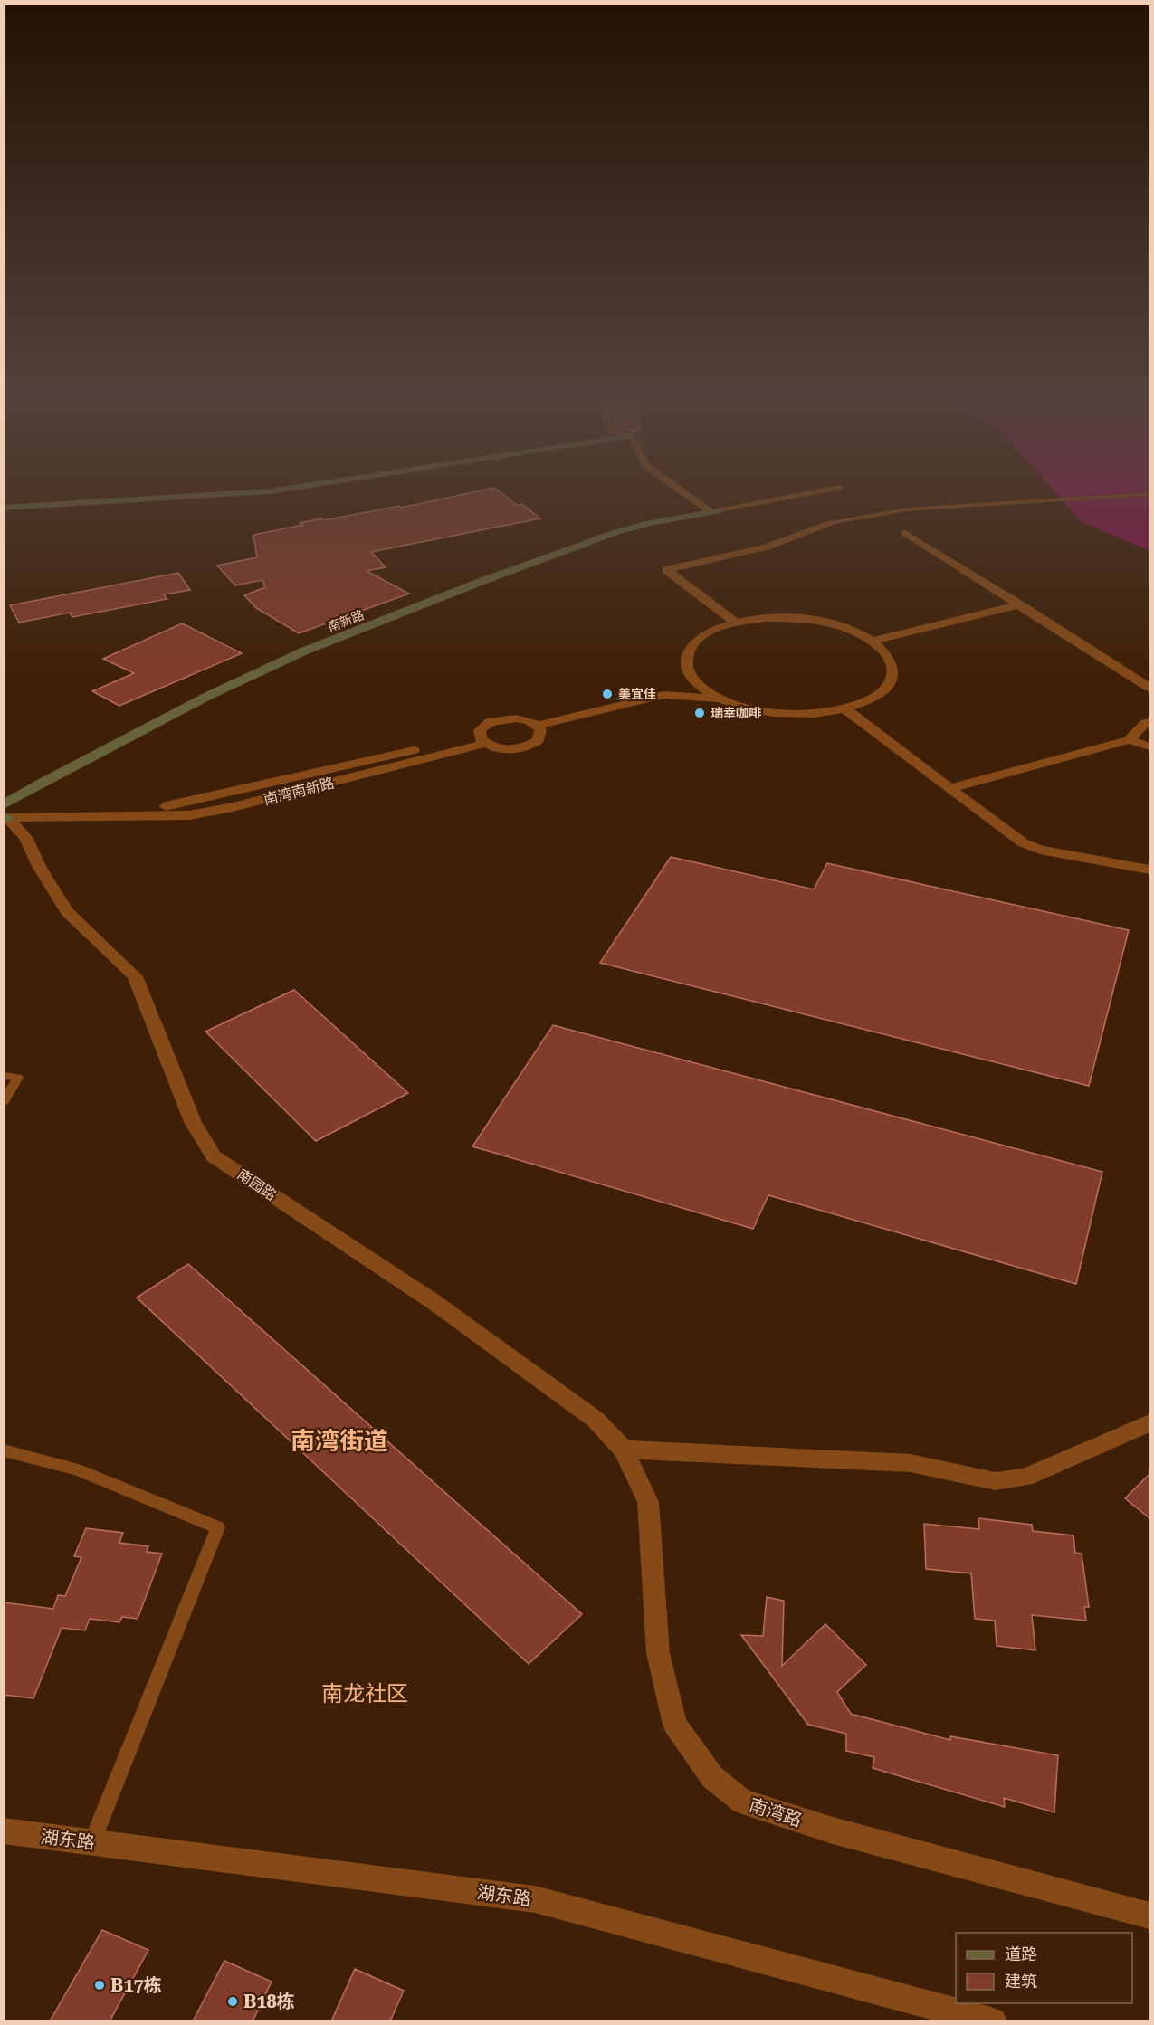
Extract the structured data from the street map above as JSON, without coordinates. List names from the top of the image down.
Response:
{
  "streets": {
    "street": [
      "南新路",
      "南湾南新路",
      "南园路",
      "南湾路",
      "湖东路"
    ]
  },
  "crossings": [
    ["南新路", "南湾南新路"],
    ["南新路", "南园路"],
    ["南湾南新路", "南园路"],
    ["南园路", "南湾路"]
  ],
  "districts": ["南湾街道", "南龙社区"],
  "places": [
    "美宜佳",
    "瑞幸咖啡",
    "B17栋",
    "B18栋"
  ],
  "legend": ["道路", "建筑"]
}
